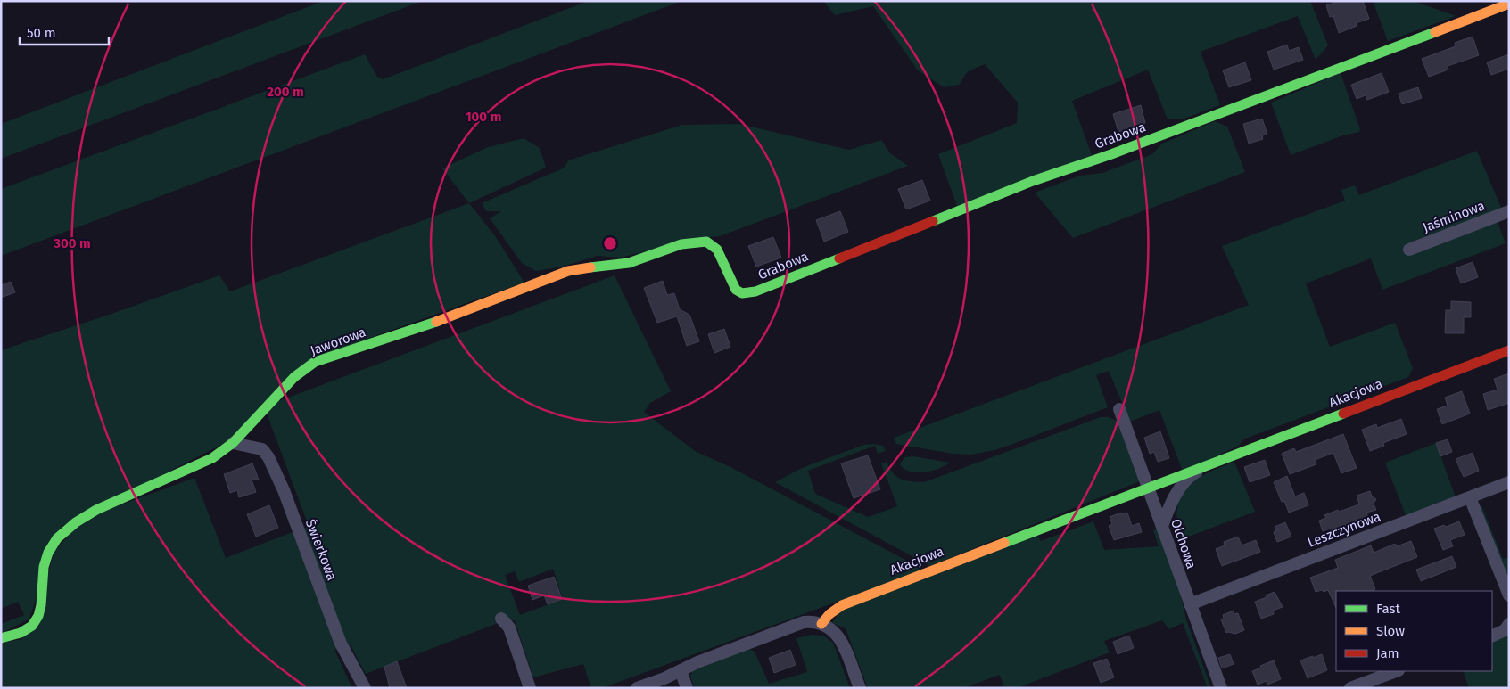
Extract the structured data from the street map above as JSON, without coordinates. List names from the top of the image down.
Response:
{
  "streets": {
    "street": [
      "Grabowa",
      "Jaśminowa",
      "Jaworowa",
      "Akacjowa",
      "Leszczynowa",
      "Olchowa",
      "Świerkowa"
    ]
  },
  "crossings": [
    ["Grabowa", "Jaworowa"],
    ["Jaworowa", "Świerkowa"],
    ["Akacjowa", "Olchowa"],
    ["Leszczynowa", "Olchowa"]
  ],
  "legend": ["Fast", "Slow", "Jam"],
  "scale_bar": "50 m",
  "rings": ["200 m", "100 m", "300 m"]
}
